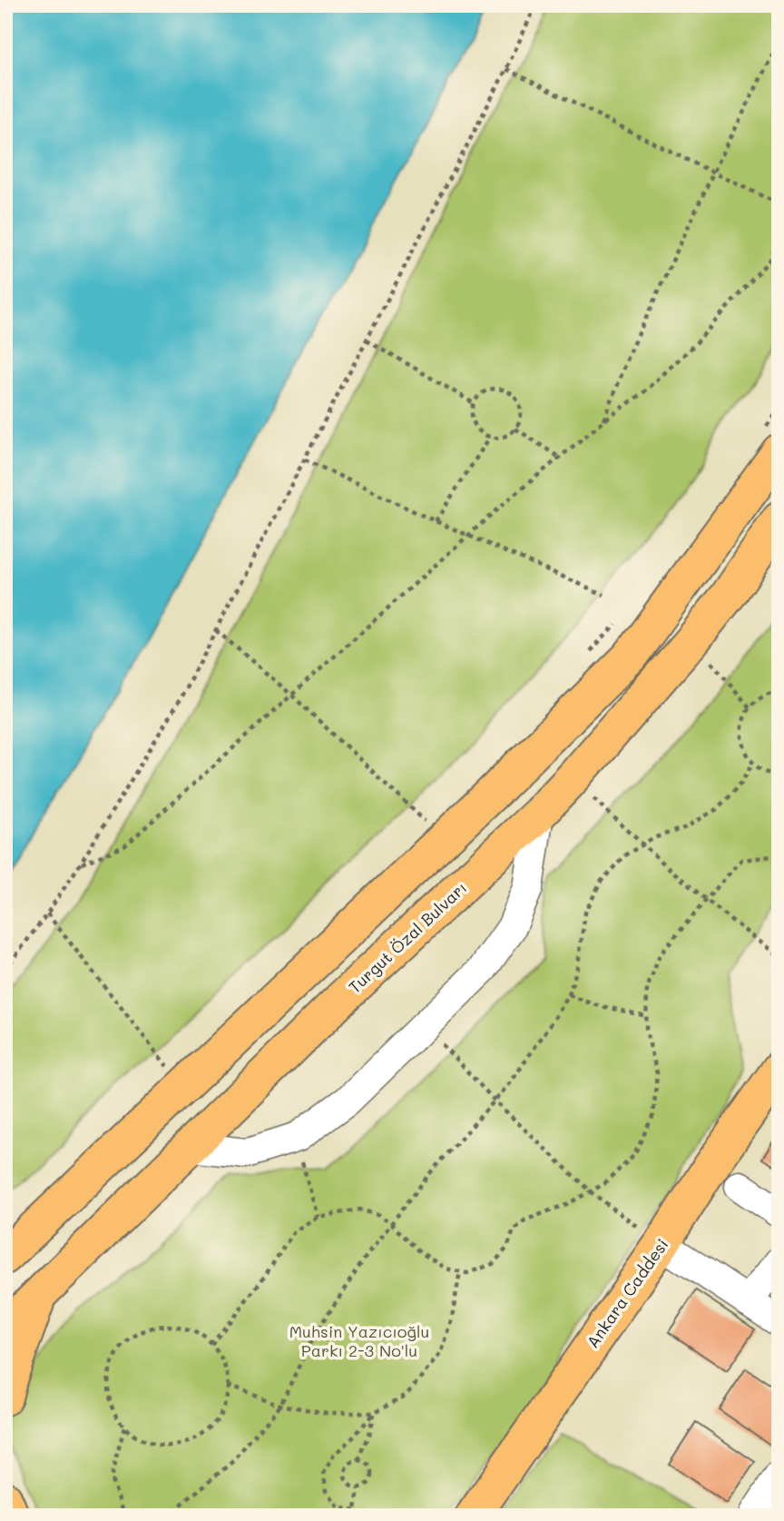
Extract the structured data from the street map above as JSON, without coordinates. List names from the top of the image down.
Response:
{
  "streets": {
    "main road": ["Turgut Özal Bulvarı", "Ankara Caddesi"]
  },
  "parks": ["Muhsin Yazıcıoğlu Parkı 2-3 No'lu"]
}
